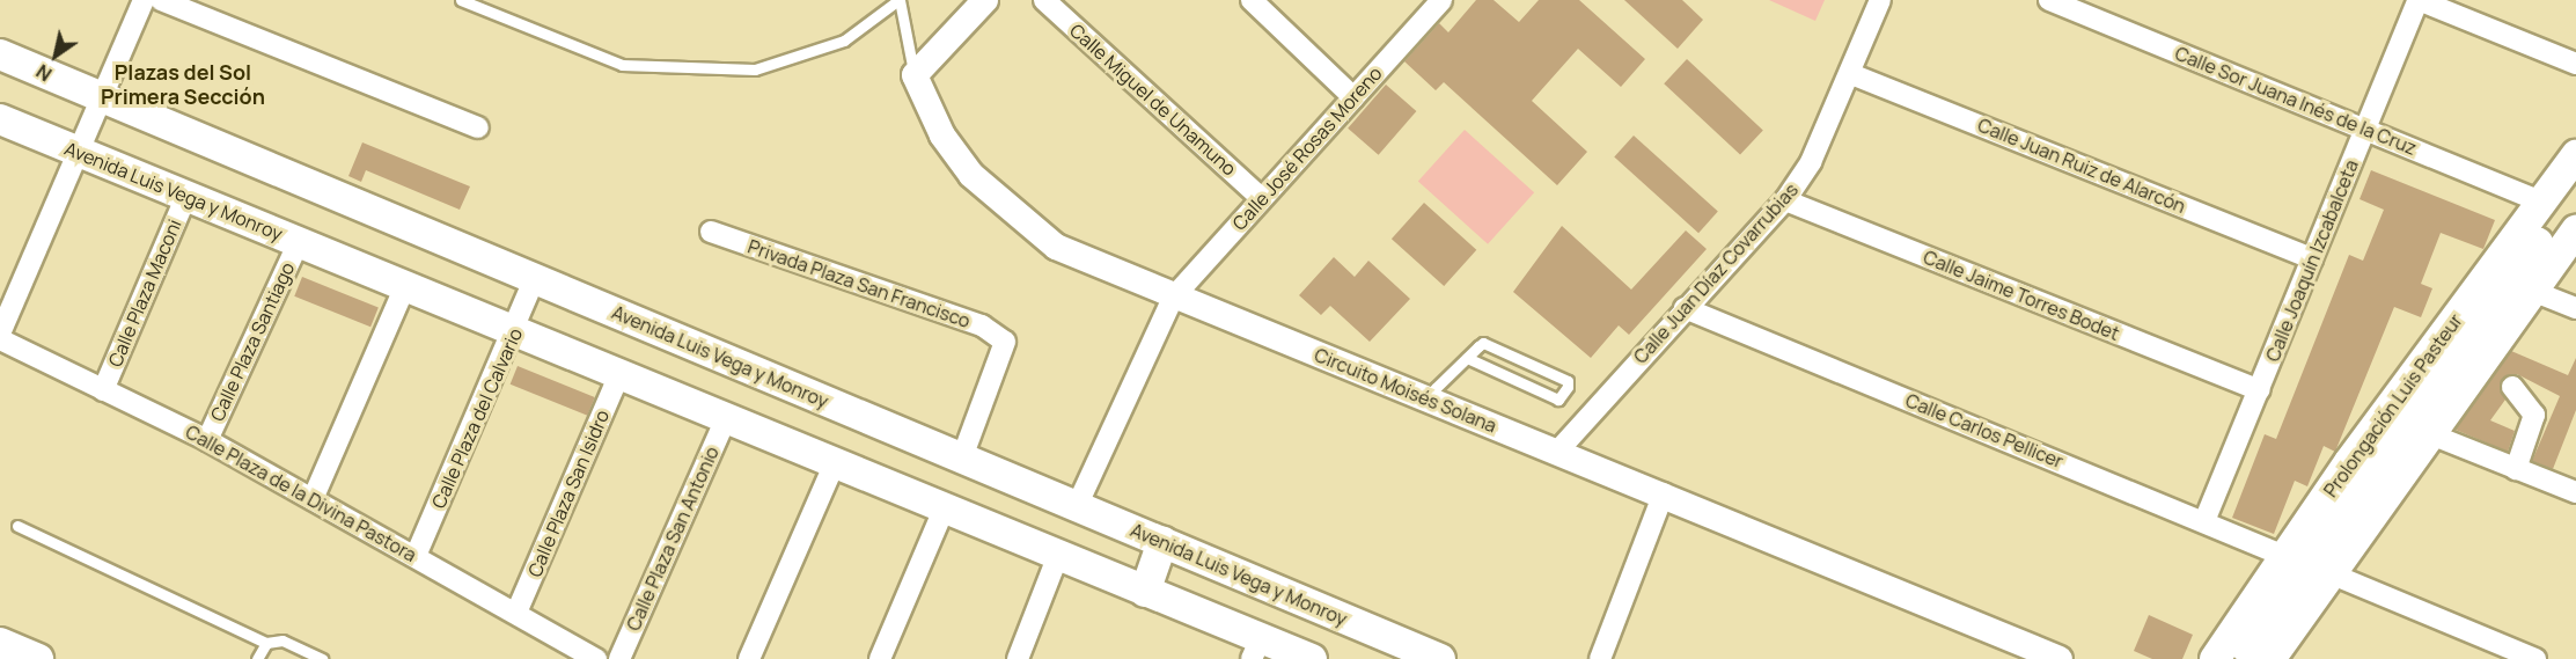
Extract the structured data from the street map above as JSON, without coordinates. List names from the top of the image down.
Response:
{
  "streets": {
    "main road": ["Avenida Luis Vega y Monroy", "Prolongación Luis Pasteur"],
    "street": [
      "Calle Miguel de Unamuno",
      "Calle Sor Juana Inés de la Cruz",
      "Calle José Rosas Moreno",
      "Calle Juan Ruiz de Alarcón",
      "Calle Joaquín Izcabalceta",
      "Calle Juan Díaz Covarrubias",
      "Privada Plaza San Francisco",
      "Calle Plaza Maconi",
      "Calle Jaime Torres Bodet",
      "Calle Plaza Santiago",
      "Circuito Moisés Solana",
      "Calle Plaza del Calvario",
      "Calle Carlos Pellicer",
      "Calle Plaza de la Divina Pastora",
      "Calle Plaza San Isidro",
      "Calle Plaza San Antonio"
    ]
  },
  "crossings": [
    ["Calle Miguel de Unamuno", "Calle José Rosas Moreno"],
    ["Calle Sor Juana Inés de la Cruz", "Calle Joaquín Izcabalceta"],
    ["Calle Sor Juana Inés de la Cruz", "Prolongación Luis Pasteur"],
    ["Calle José Rosas Moreno", "Avenida Luis Vega y Monroy"],
    ["Calle José Rosas Moreno", "Circuito Moisés Solana"],
    ["Calle Juan Ruiz de Alarcón", "Calle Joaquín Izcabalceta"],
    ["Calle Juan Ruiz de Alarcón", "Calle Juan Díaz Covarrubias"],
    ["Avenida Luis Vega y Monroy", "Privada Plaza San Francisco"],
    ["Avenida Luis Vega y Monroy", "Calle Plaza Maconi"],
    ["Avenida Luis Vega y Monroy", "Calle Plaza Santiago"],
    ["Avenida Luis Vega y Monroy", "Calle Plaza del Calvario"],
    ["Avenida Luis Vega y Monroy", "Calle Plaza San Isidro"],
    ["Avenida Luis Vega y Monroy", "Calle Plaza San Antonio"],
    ["Calle Joaquín Izcabalceta", "Calle Jaime Torres Bodet"],
    ["Calle Joaquín Izcabalceta", "Calle Carlos Pellicer"],
    ["Calle Juan Díaz Covarrubias", "Calle Jaime Torres Bodet"],
    ["Calle Juan Díaz Covarrubias", "Circuito Moisés Solana"],
    ["Calle Juan Díaz Covarrubias", "Calle Carlos Pellicer"],
    ["Calle Plaza Maconi", "Calle Plaza de la Divina Pastora"],
    ["Calle Plaza Santiago", "Calle Plaza de la Divina Pastora"],
    ["Prolongación Luis Pasteur", "Calle Carlos Pellicer"],
    ["Calle Plaza del Calvario", "Calle Plaza de la Divina Pastora"],
    ["Calle Plaza de la Divina Pastora", "Calle Plaza San Isidro"]
  ],
  "districts": ["Plazas del Sol Primera Sección"],
  "north": "bottom left"
}
